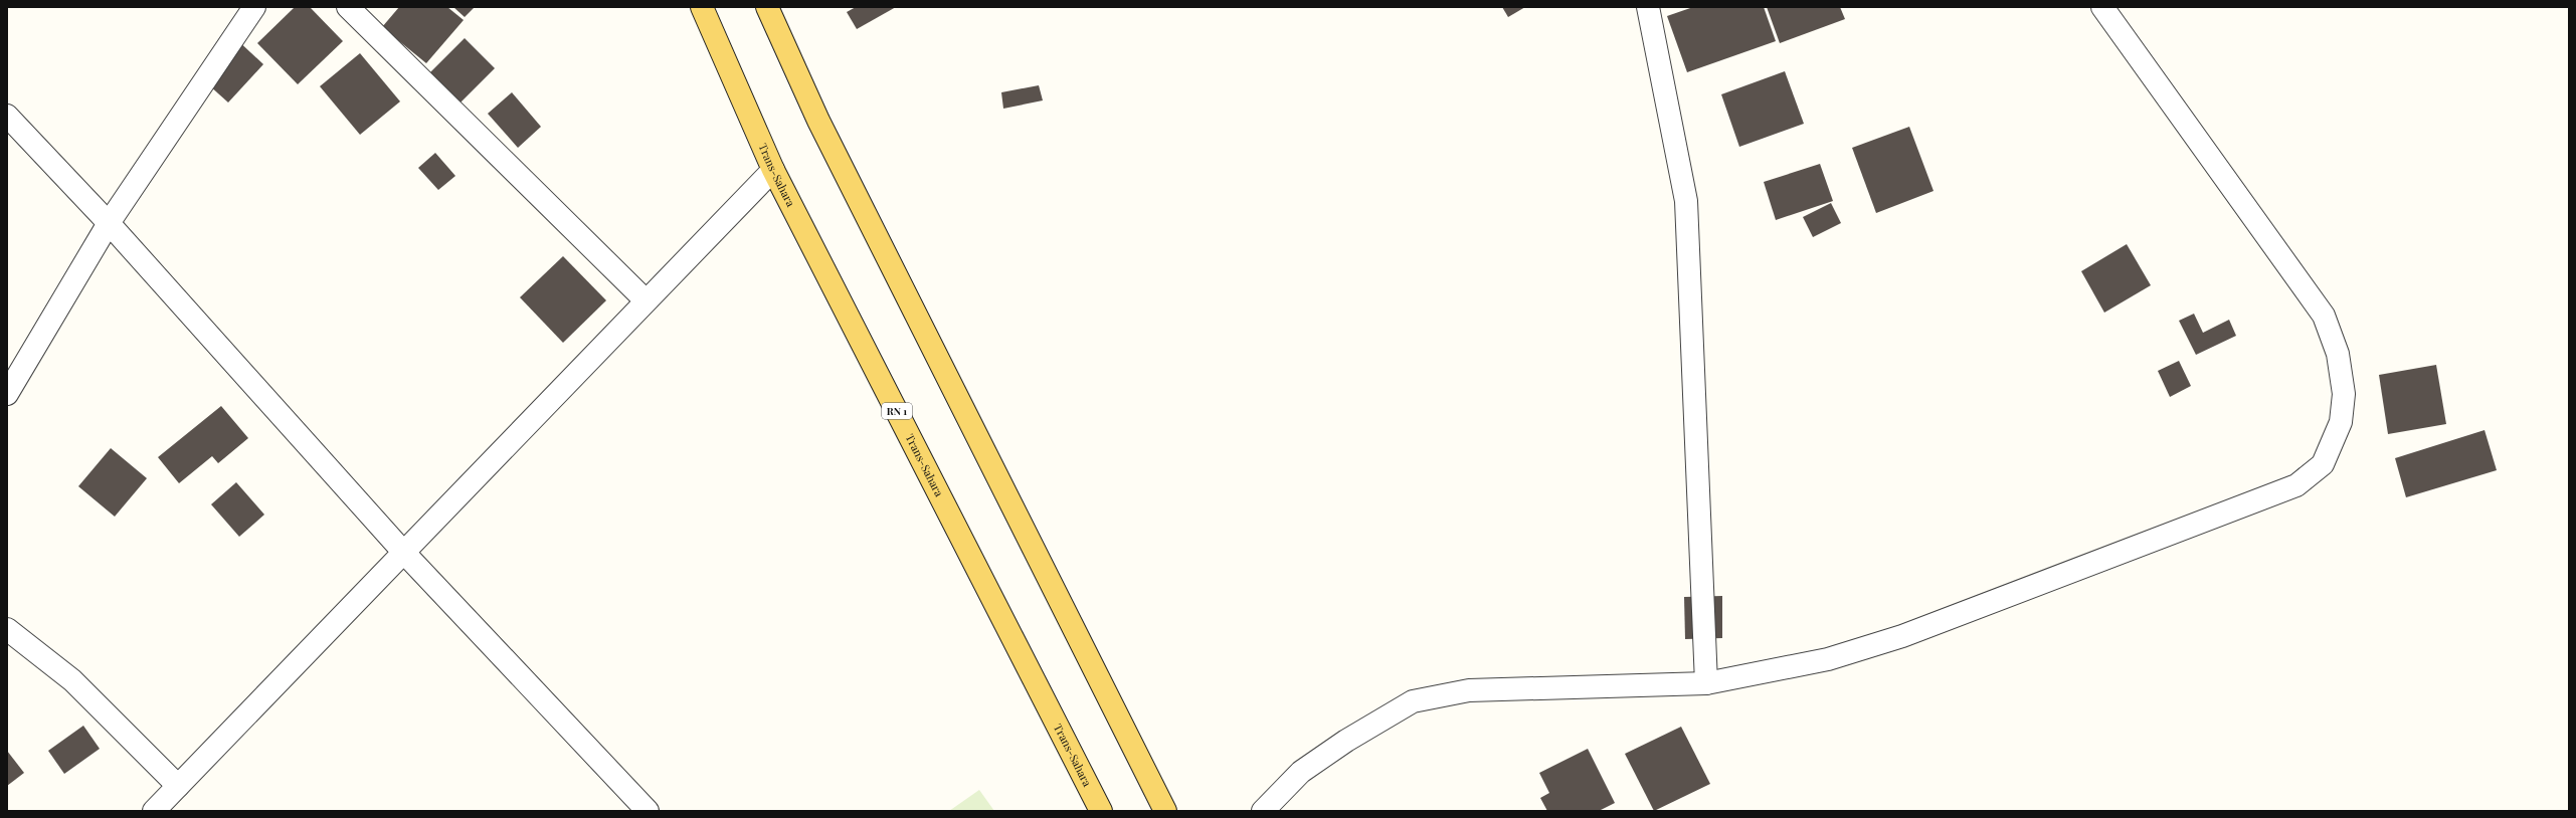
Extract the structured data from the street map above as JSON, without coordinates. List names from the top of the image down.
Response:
{
  "streets": {
    "main road": ["Trans-Sahara", "RN 1"]
  }
}
